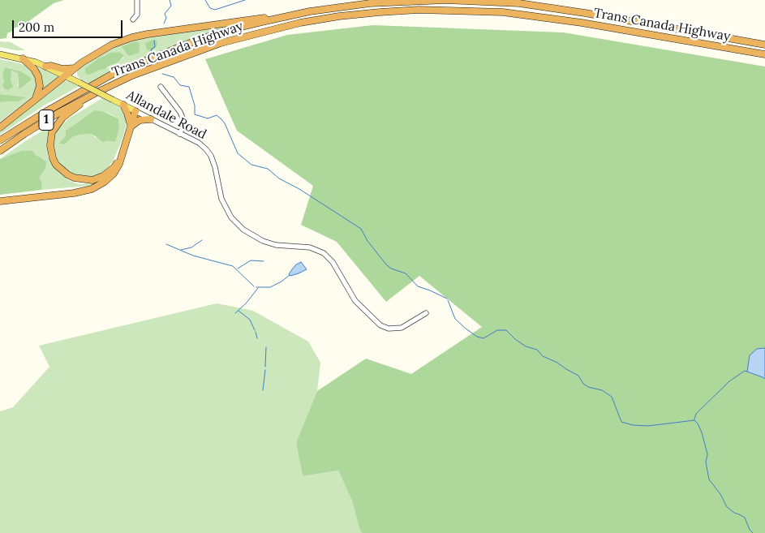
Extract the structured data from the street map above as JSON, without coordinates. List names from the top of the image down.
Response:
{
  "streets": {
    "highway": ["Trans Canada Highway", "1"],
    "main road": ["Allandale Road"]
  },
  "scale_bar": "200 m"
}
